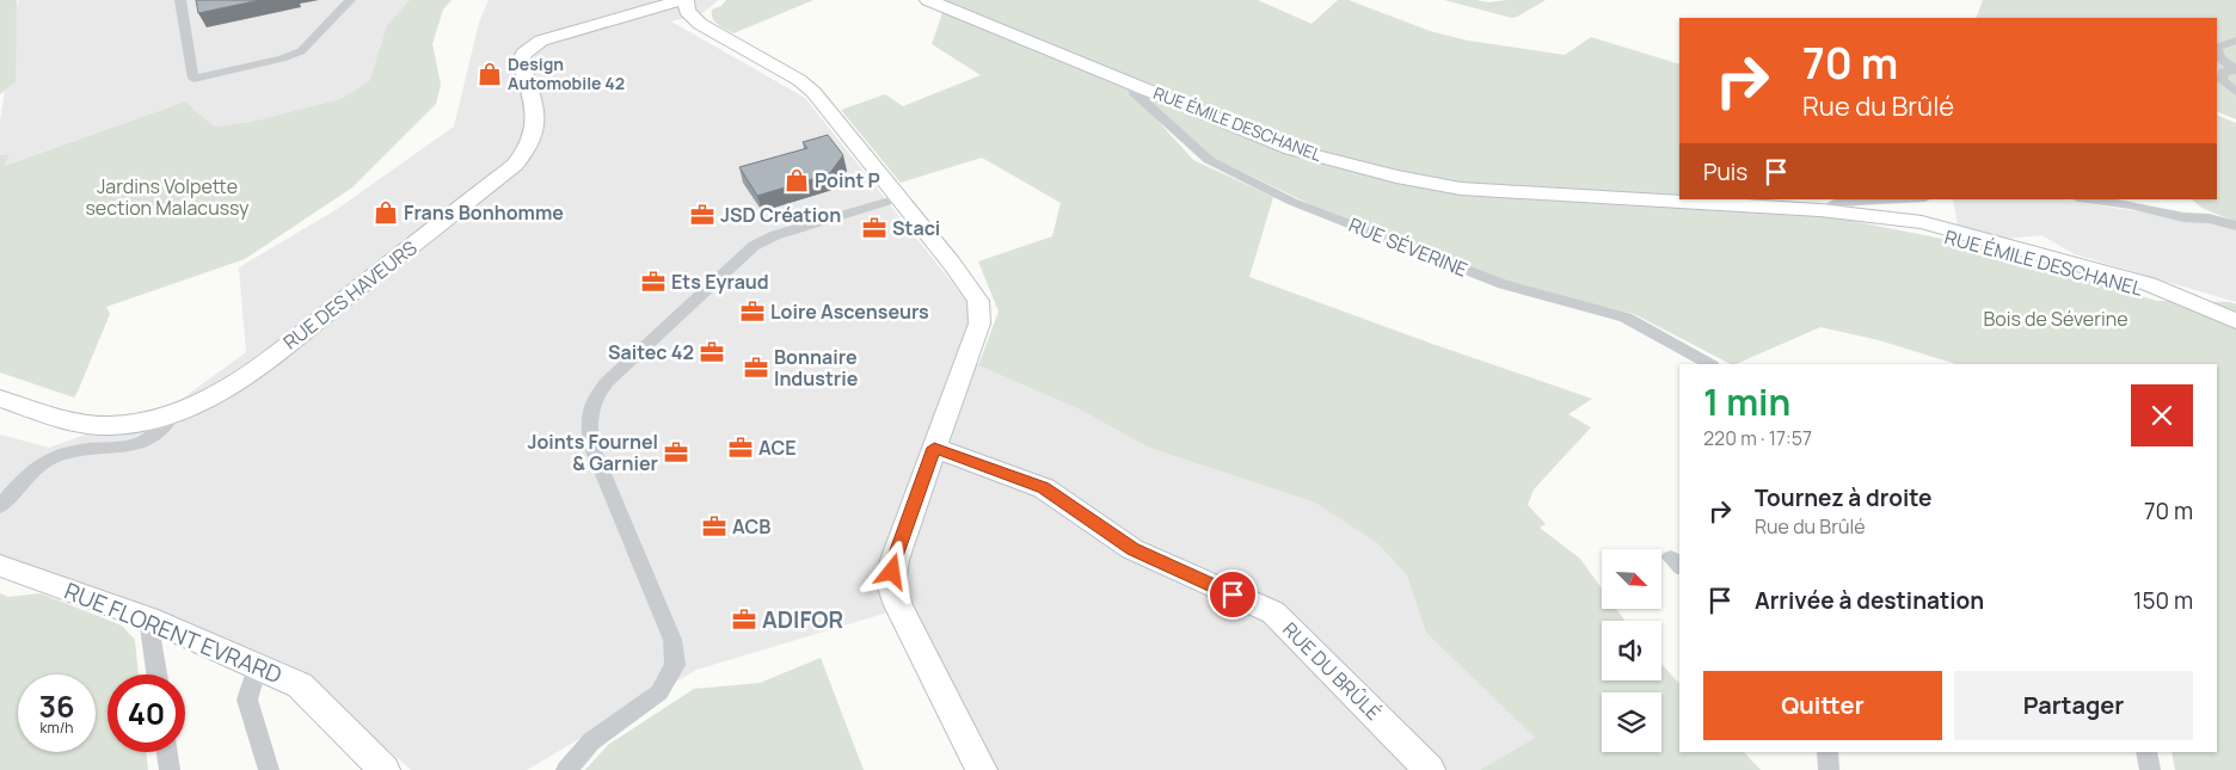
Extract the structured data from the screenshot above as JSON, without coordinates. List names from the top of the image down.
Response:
{
  "streets": {
    "main road": [
      "RUE ÉMILE DESCHANEL",
      "RUE DES HAVEURS",
      "RUE FLORENT EVRARD",
      "RUE DU BRÛLÉ"
    ],
    "street": ["RUE SÉVERINE"]
  },
  "crossings": [
    ["RUE ÉMILE DESCHANEL", "RUE SÉVERINE"]
  ],
  "parks": ["Jardins Volpette section Malacussy", "Bois de Séverine"],
  "places": {
    "shop": ["Design Automobile 42", "Point P", "Frans Bonhomme"],
    "office": [
      "JSD Création",
      "Staci",
      "Ets Eyraud",
      "Loire Ascenseurs",
      "Saitec 42",
      "Bonnaire Industrie",
      "ACE",
      "Joints Fournel & Garnier",
      "ACB",
      "ADIFOR"
    ]
  },
  "north": "bottom right",
  "page": {
    "turn": ["70 m", "Rue du Brûlé"],
    "then": "Puis",
    "heading": ["1 min", "220 m · 17:57"],
    "list": [
      {
        "name": "Tournez à droite",
        "note": "Rue du Brûlé",
        "value": "70 m"
      },
      {
        "name": "Arrivée à destination",
        "value": "150 m"
      }
    ],
    "buttons": ["Quitter", "Partager"],
    "speed": "36 km/h",
    "limit": "40"
  }
}
